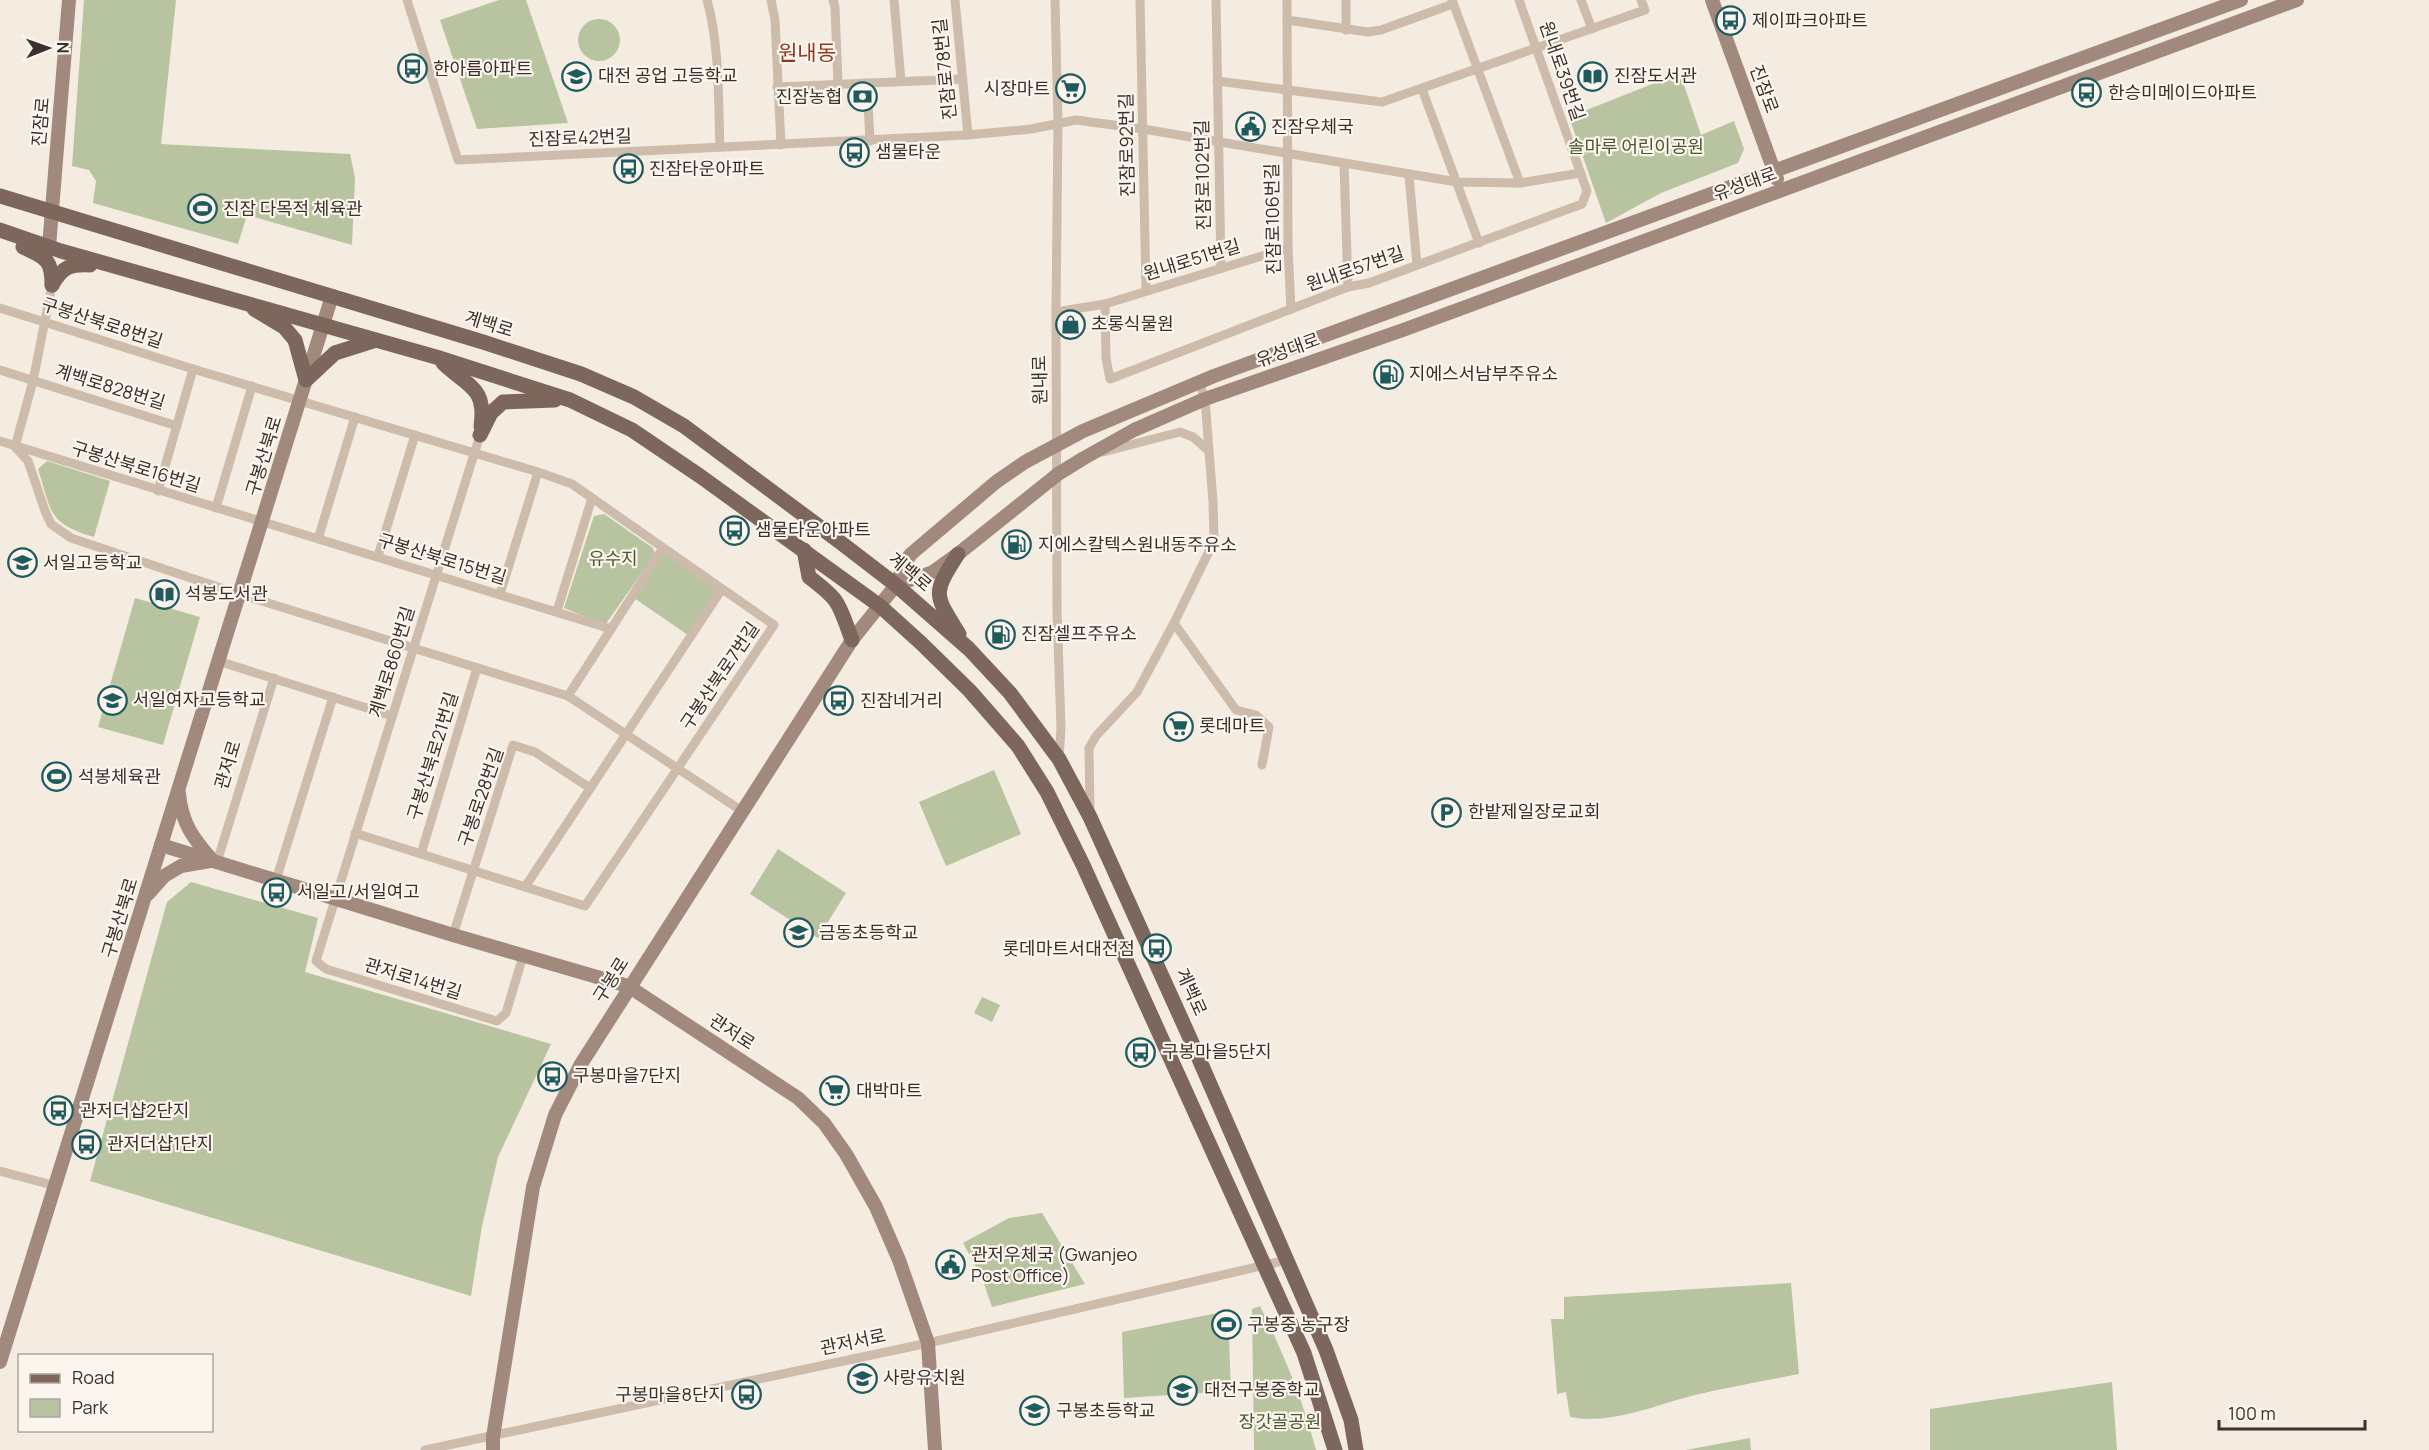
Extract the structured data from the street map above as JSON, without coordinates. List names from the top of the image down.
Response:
{
  "streets": {
    "main road": ["계백로"],
    "street": [
      "진잠로78번길",
      "원내로39번길",
      "진잠로",
      "진잠로42번길",
      "진잠로92번길",
      "진잠로102번길",
      "유성대로",
      "진잠로106번길",
      "원내로51번길",
      "원내로57번길",
      "구봉산북로8번길",
      "원내로",
      "계백로828번길",
      "구봉산북로",
      "구봉산북로16번길",
      "구봉산북로15번길",
      "계백로860번길",
      "구봉산북로7번길",
      "구봉산북로21번길",
      "관저로",
      "구봉로28번길",
      "관저로14번길",
      "구봉로",
      "관저서로"
    ]
  },
  "crossings": [
    ["진잠로78번길", "진잠로42번길"],
    ["원내로39번길", "원내로57번길"],
    ["진잠로", "유성대로"],
    ["진잠로", "계백로"],
    ["진잠로42번길", "원내로"],
    ["진잠로92번길", "원내로51번길"],
    ["진잠로102번길", "원내로51번길"],
    ["유성대로", "계백로"],
    ["유성대로", "원내로"],
    ["유성대로", "구봉로"],
    ["진잠로106번길", "원내로51번길"],
    ["진잠로106번길", "원내로57번길"],
    ["원내로51번길", "원내로57번길"],
    ["원내로51번길", "원내로"],
    ["구봉산북로8번길", "계백로828번길"],
    ["구봉산북로8번길", "구봉산북로"],
    ["구봉산북로8번길", "구봉산북로7번길"],
    ["계백로", "원내로"],
    ["계백로", "구봉산북로"],
    ["계백로", "구봉로"],
    ["계백로", "관저서로"],
    ["계백로828번길", "구봉산북로16번길"],
    ["구봉산북로", "구봉산북로16번길"],
    ["구봉산북로", "구봉산북로15번길"],
    ["구봉산북로", "구봉산북로7번길"],
    ["구봉산북로", "관저로"],
    ["구봉산북로16번길", "구봉산북로15번길"],
    ["구봉산북로15번길", "계백로860번길"],
    ["계백로860번길", "구봉산북로7번길"],
    ["계백로860번길", "관저로"],
    ["계백로860번길", "구봉로28번길"],
    ["계백로860번길", "관저로14번길"],
    ["구봉산북로7번길", "구봉로28번길"],
    ["구봉산북로21번길", "구봉로28번길"],
    ["관저로", "구봉로28번길"],
    ["관저로", "관저로14번길"],
    ["관저로", "구봉로"],
    ["관저로", "관저서로"],
    ["구봉로", "관저서로"]
  ],
  "districts": ["원내동"],
  "parks": ["솔마루 어린이공원", "유수지", "장갓골공원"],
  "places": {
    "bus stop": [
      "제이파크아파트",
      "한아름아파트",
      "한승미메이드아파트",
      "샘물타운",
      "진잠타운아파트",
      "샘물타운아파트",
      "진잠네거리",
      "서일고/서일여고",
      "롯데마트서대전점",
      "구봉마을5단지",
      "구봉마을7단지",
      "관저더샵2단지",
      "관저더샵1단지",
      "구봉마을8단지"
    ],
    "school or university": [
      "대전 공업 고등학교",
      "서일고등학교",
      "서일여자고등학교",
      "금동초등학교",
      "사랑유치원",
      "대전구봉중학교",
      "구봉초등학교"
    ],
    "library": ["진잠도서관", "석봉도서관"],
    "supermarket": ["시장마트", "롯데마트", "대박마트"],
    "bank": ["진잠농협"],
    "public building": ["진잠우체국", "관저우체국 (Gwanjeo Post Office)"],
    "sports": ["진잠 다목적 체육관", "석봉체육관", "구봉중 농구장"],
    "shop": ["초롱식물원"],
    "fuel station": ["지에스서남부주유소", "지에스칼텍스원내동주유소", "진잠셀프주유소"],
    "parking": ["한밭제일장로교회"]
  },
  "legend": ["Road", "Park"],
  "scale_bar": "100 m",
  "north": "right"
}
